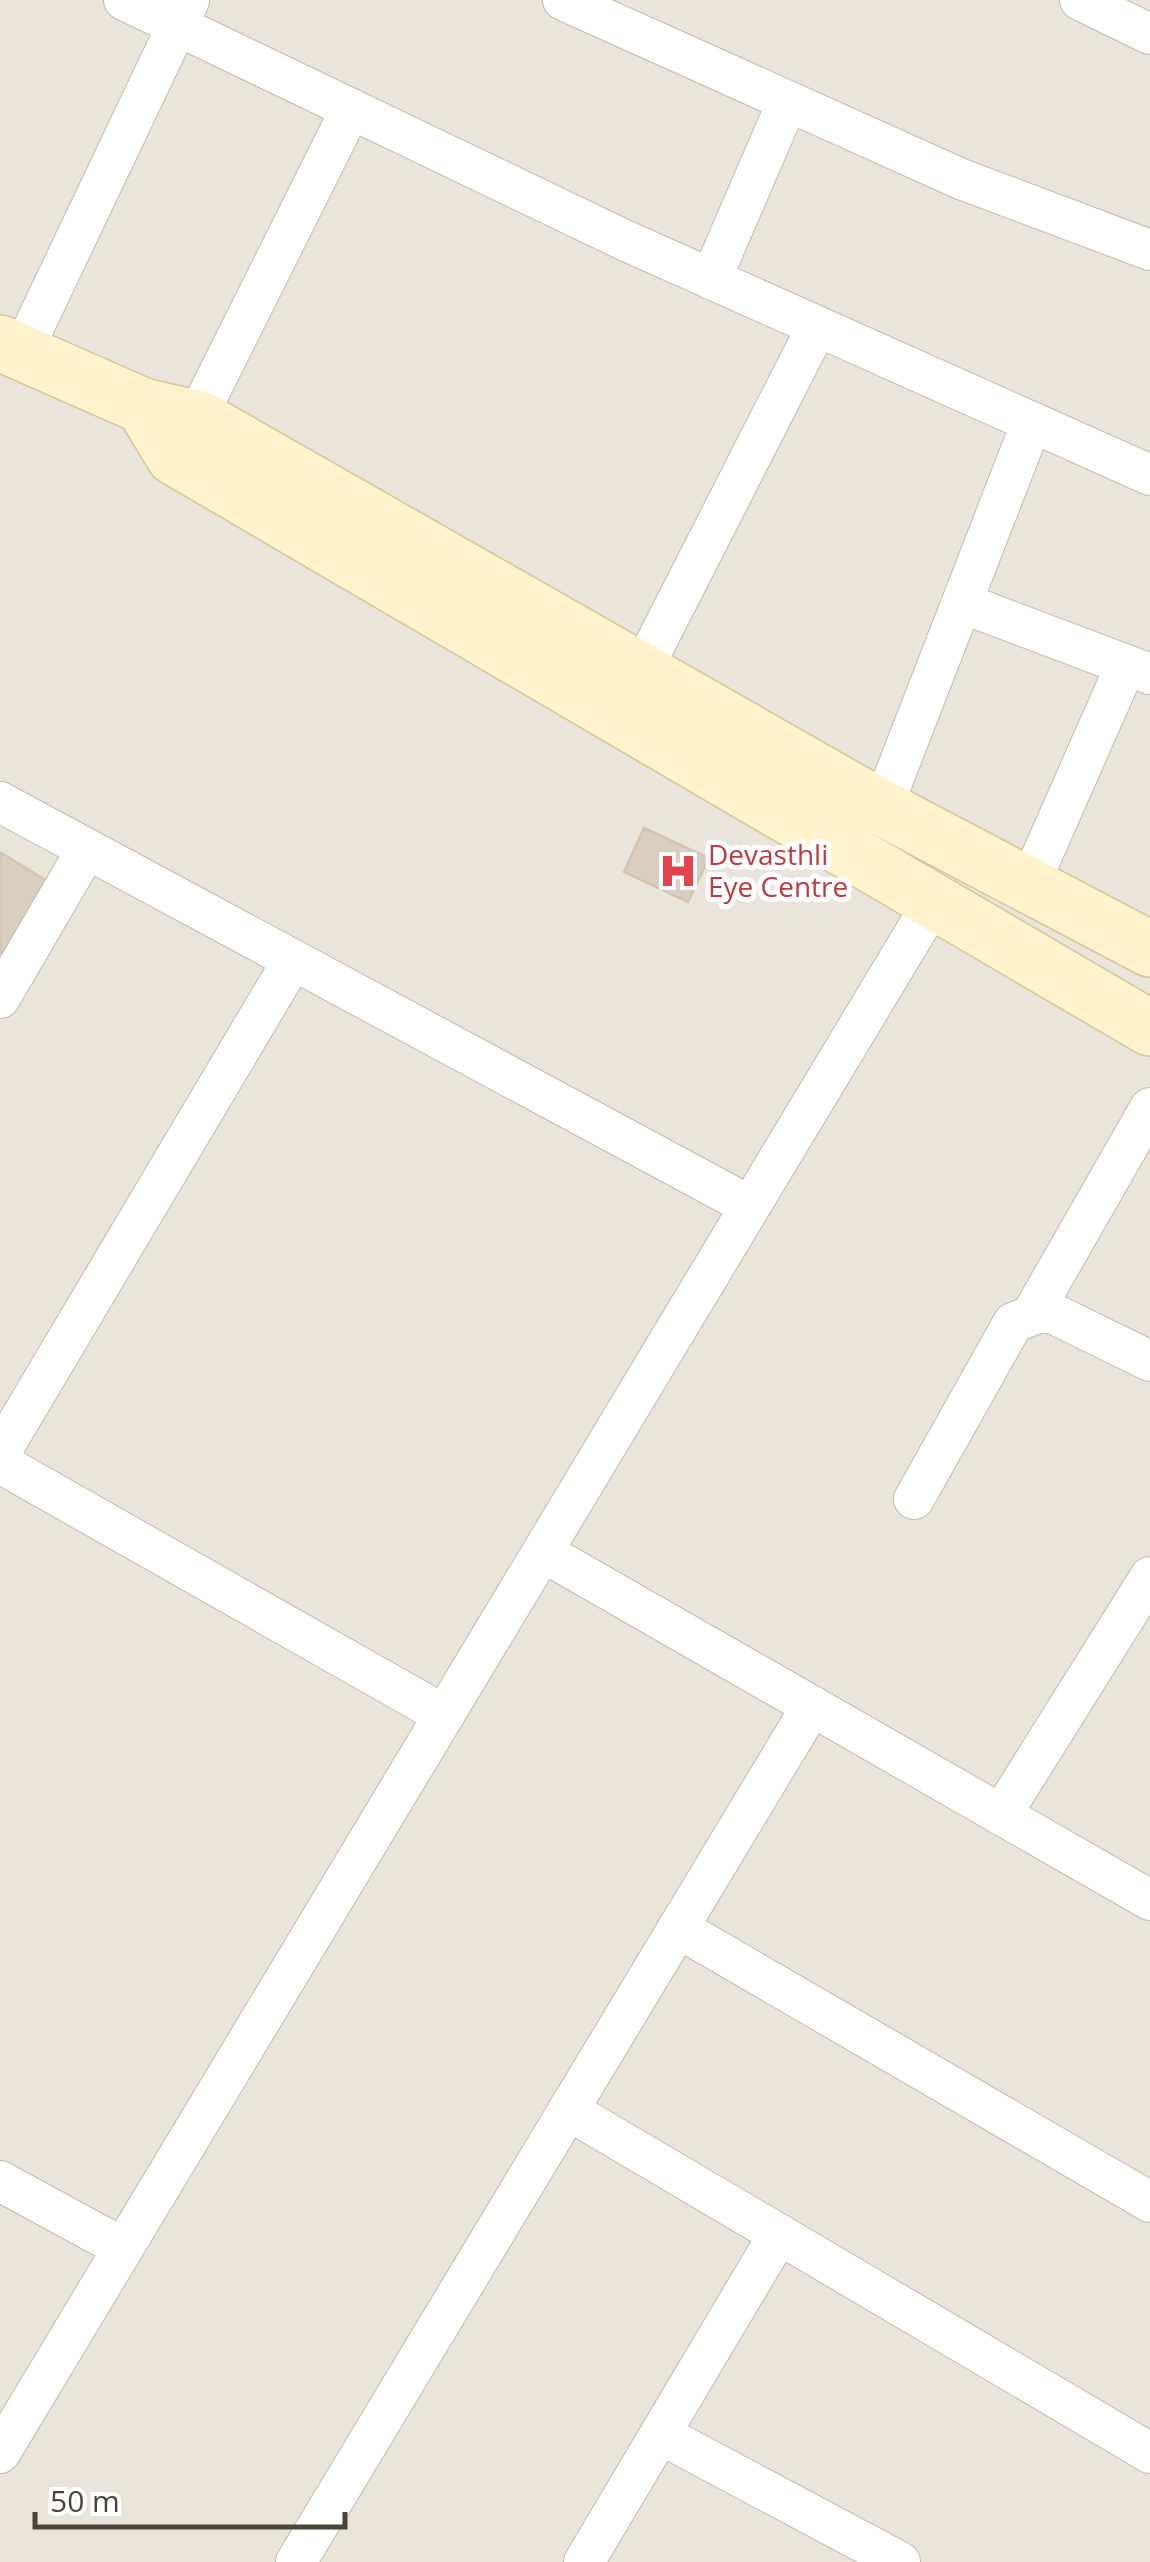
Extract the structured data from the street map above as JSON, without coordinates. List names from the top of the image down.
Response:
{
  "places": {
    "hospital": ["Devasthli Eye Centre"]
  },
  "scale_bar": "50 m"
}
